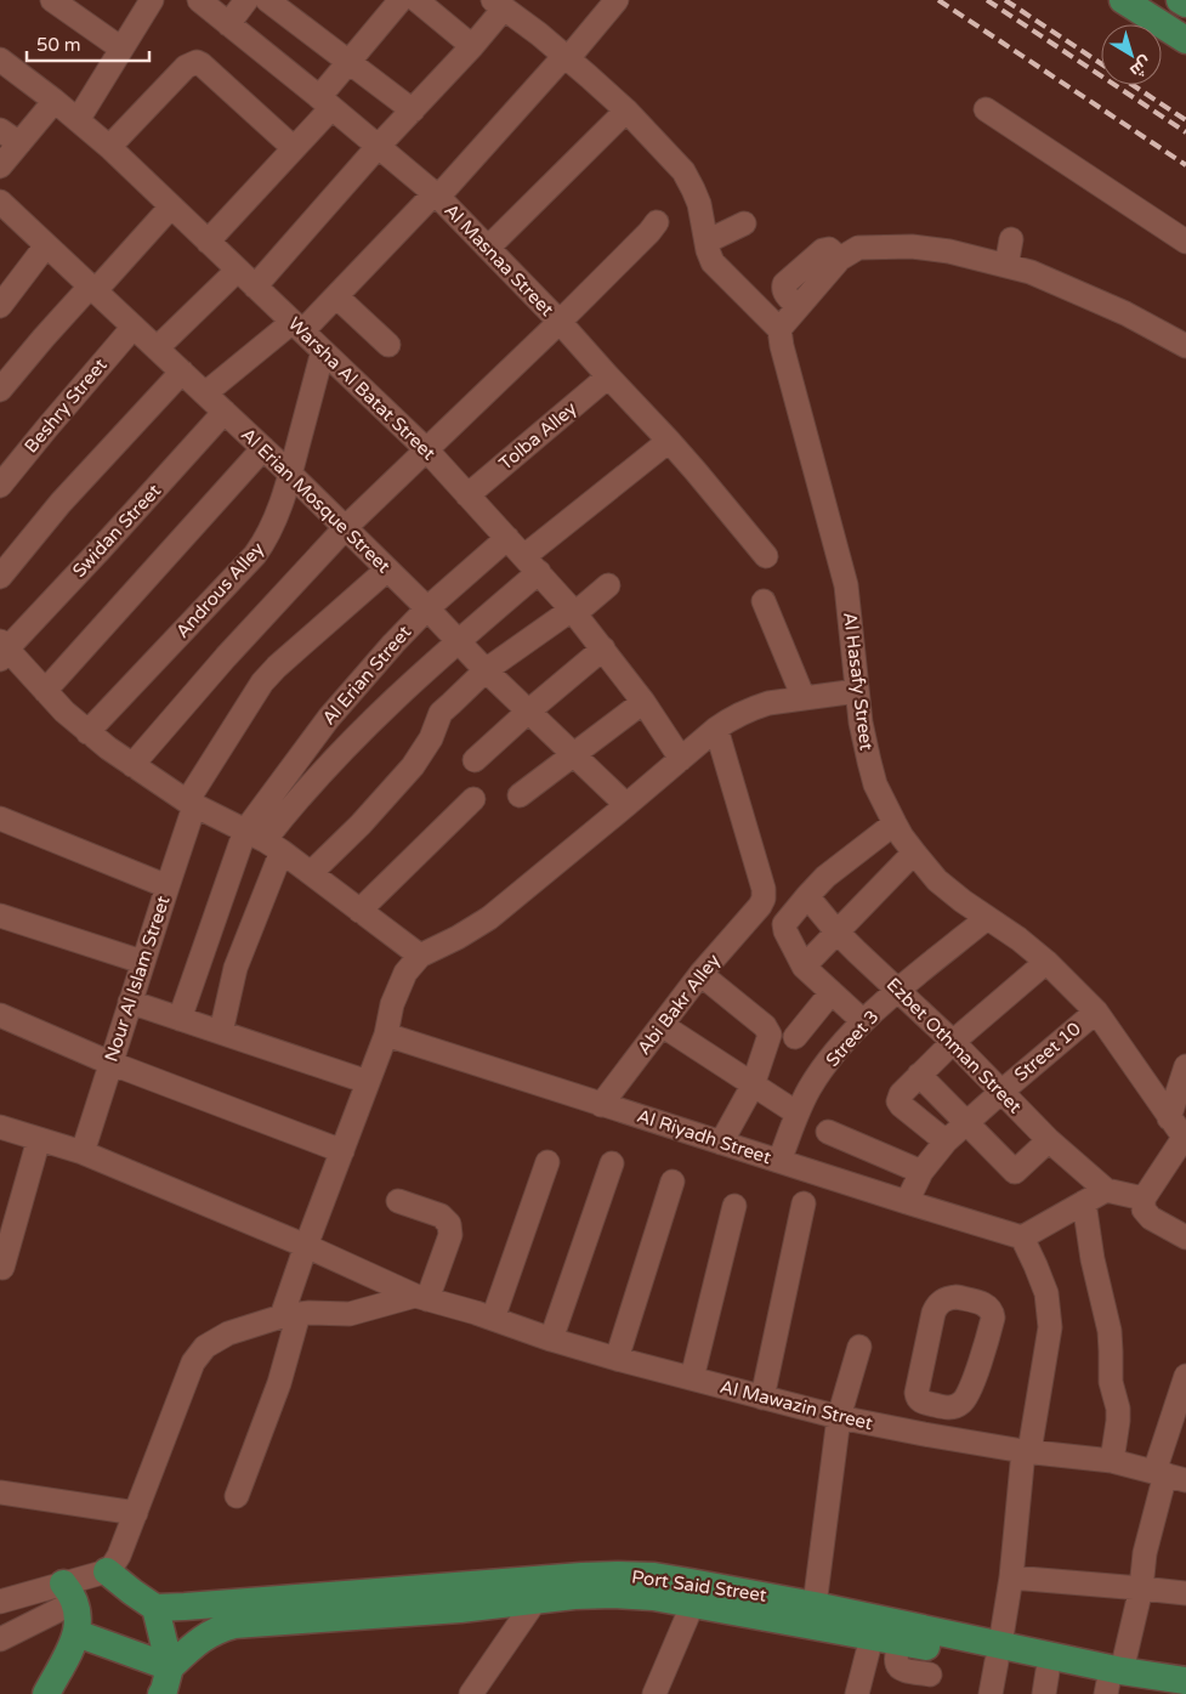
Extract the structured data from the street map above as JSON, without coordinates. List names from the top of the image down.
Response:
{
  "streets": {
    "main road": ["Port Said Street"],
    "street": [
      "Al Masnaa Street",
      "Warsha Al Batat Street",
      "Beshry Street",
      "Tolba Alley",
      "Al Erian Mosque Street",
      "Swidan Street",
      "Androus Alley",
      "Al Erian Street",
      "Al Hasafy Street",
      "Nour Al Islam Street",
      "Abi Bakr Alley",
      "Street 3",
      "Ezbet Othman Street",
      "Street 10",
      "Al Riyadh Street",
      "Al Mawazin Street"
    ]
  },
  "crossings": [
    ["Al Masnaa Street", "Tolba Alley"],
    ["Warsha Al Batat Street", "Tolba Alley"],
    ["Warsha Al Batat Street", "Androus Alley"],
    ["Warsha Al Batat Street", "Al Erian Street"],
    ["Beshry Street", "Al Erian Mosque Street"],
    ["Al Erian Mosque Street", "Swidan Street"],
    ["Al Erian Mosque Street", "Androus Alley"],
    ["Al Erian Mosque Street", "Al Erian Street"],
    ["Al Erian Mosque Street", "Nour Al Islam Street"],
    ["Al Hasafy Street", "Street 3"],
    ["Al Hasafy Street", "Street 10"],
    ["Nour Al Islam Street", "Al Mawazin Street"],
    ["Abi Bakr Alley", "Al Riyadh Street"],
    ["Street 3", "Ezbet Othman Street"],
    ["Street 3", "Al Riyadh Street"],
    ["Ezbet Othman Street", "Street 10"],
    ["Street 10", "Al Riyadh Street"]
  ],
  "scale_bar": "50 m",
  "north": "bottom right"
}
